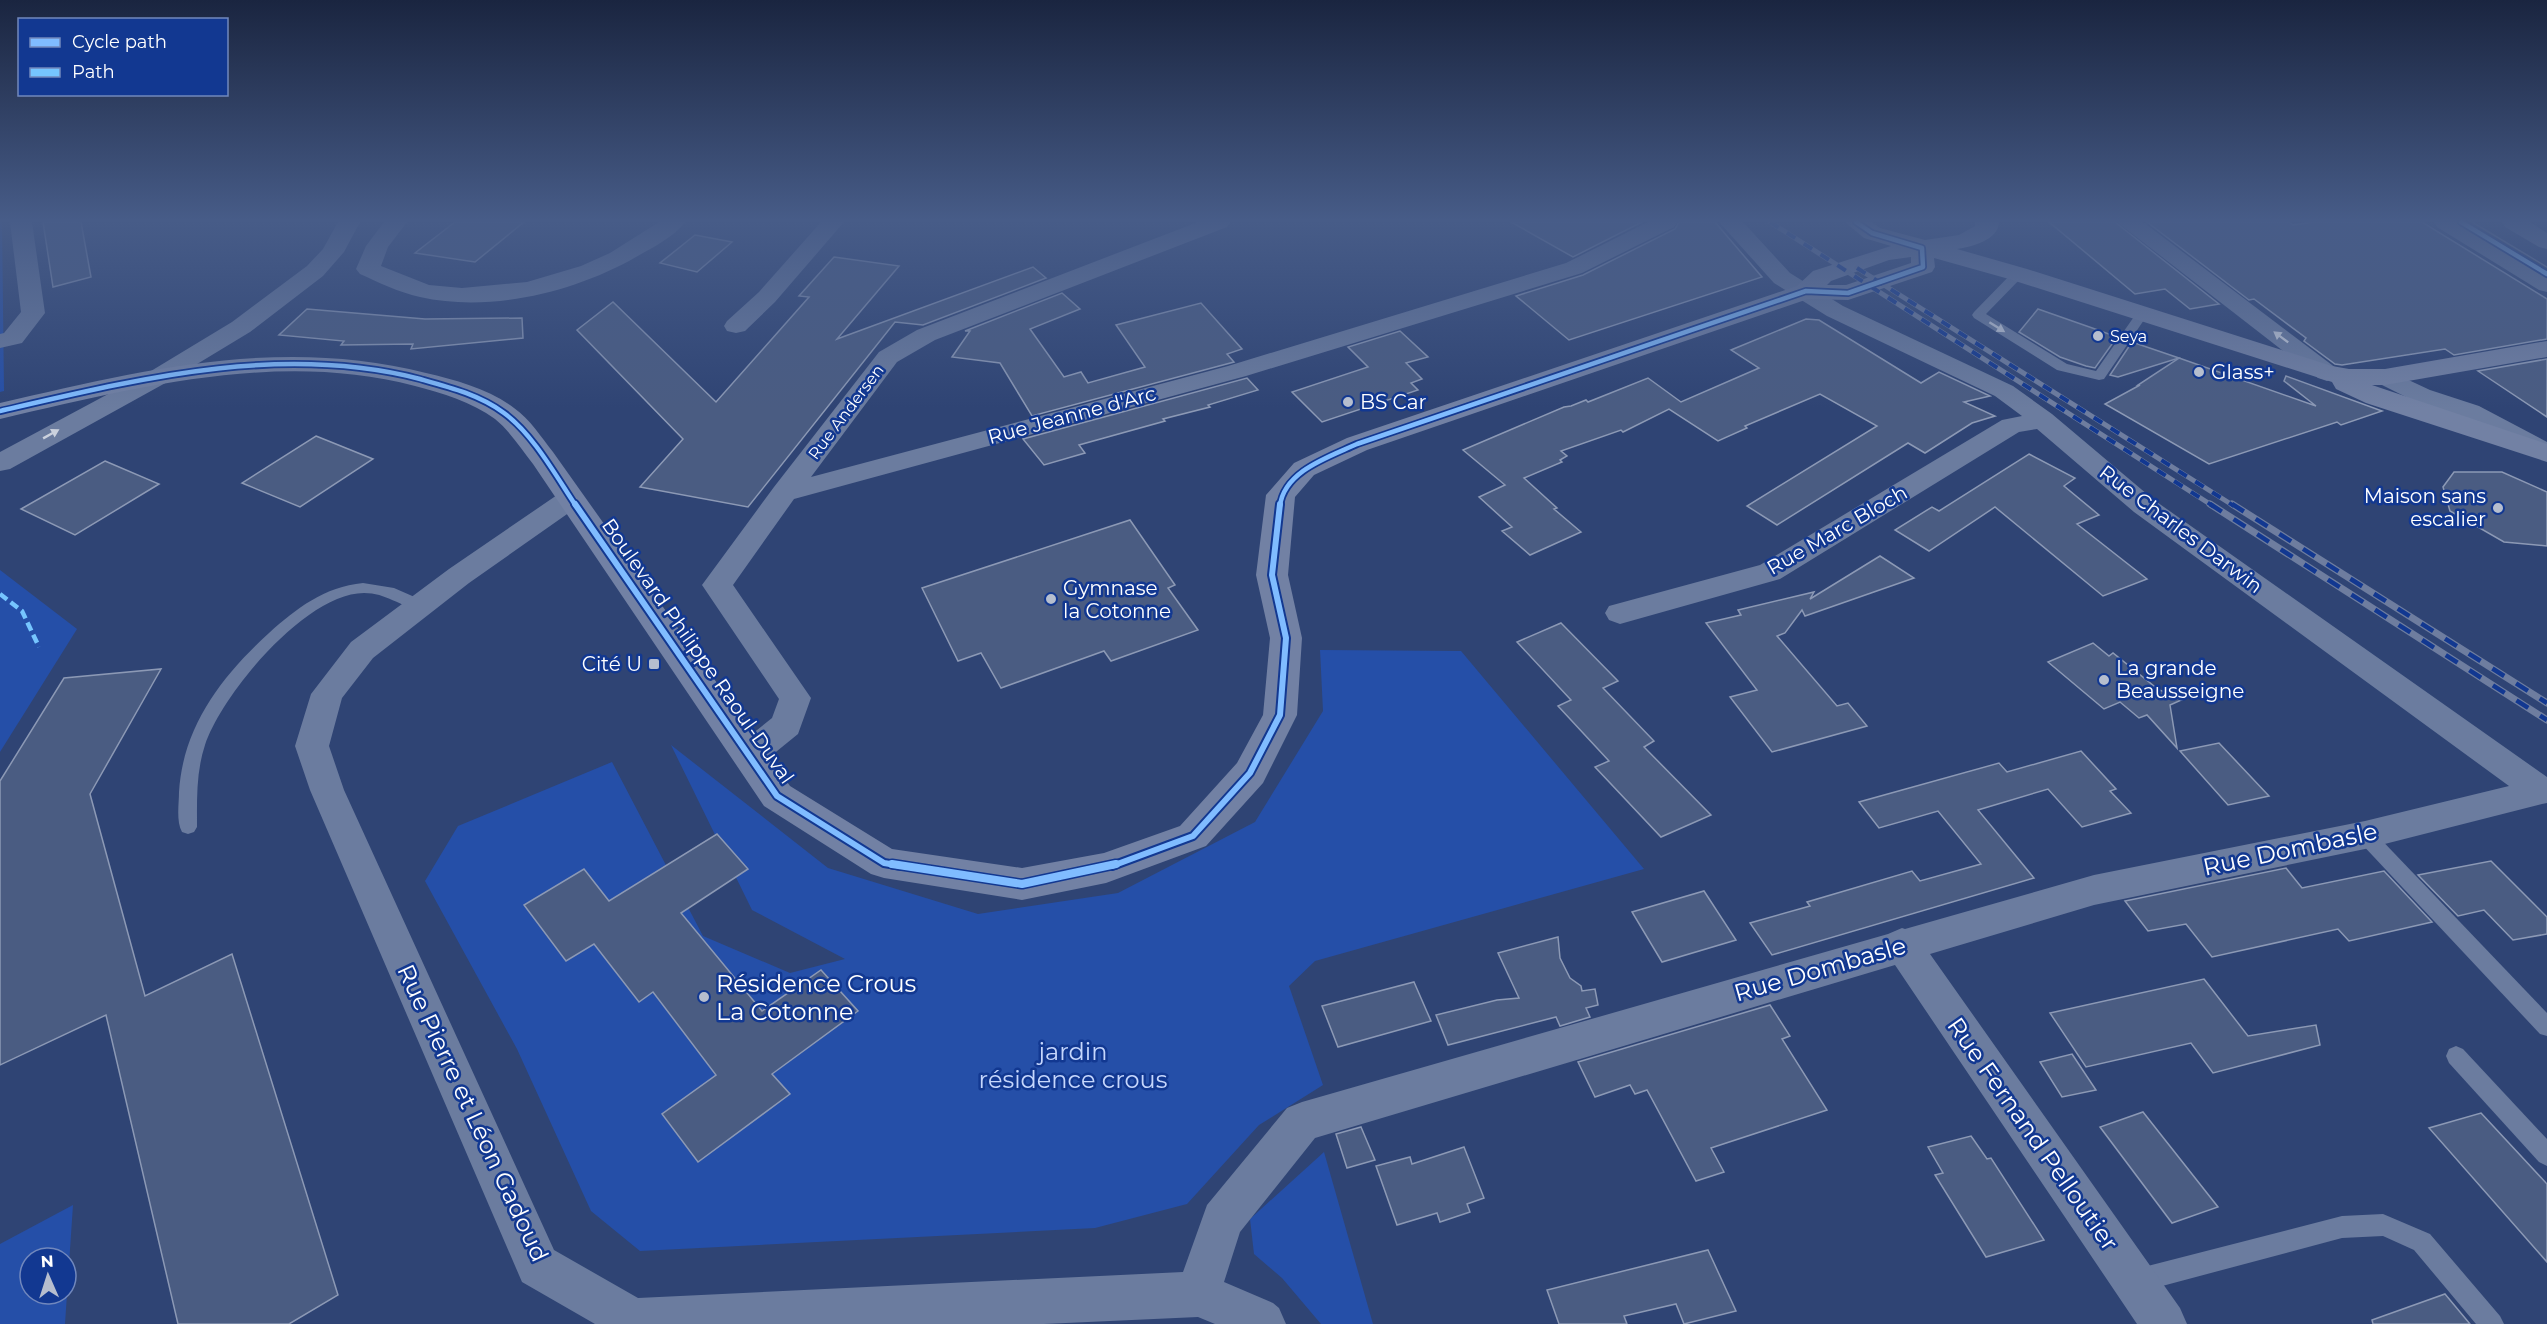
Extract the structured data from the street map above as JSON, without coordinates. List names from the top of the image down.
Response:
{
  "streets": {
    "street": [
      "Rue Andersen",
      "Rue Jeanne d'Arc",
      "Rue Charles Darwin",
      "Rue Marc Bloch",
      "Boulevard Philippe Raoul-Duval",
      "Rue Dombasle",
      "Rue Pierre et Léon Gadoud",
      "Rue Fernand Pelloutier"
    ]
  },
  "crossings": [
    ["Rue Andersen", "Rue Jeanne d'Arc"],
    ["Rue Charles Darwin", "Rue Marc Bloch"],
    ["Rue Charles Darwin", "Boulevard Philippe Raoul-Duval"],
    ["Rue Charles Darwin", "Rue Dombasle"],
    ["Boulevard Philippe Raoul-Duval", "Rue Pierre et Léon Gadoud"],
    ["Rue Dombasle", "Rue Pierre et Léon Gadoud"],
    ["Rue Dombasle", "Rue Fernand Pelloutier"]
  ],
  "parks": ["jardin résidence crous"],
  "places": {
    "other": [
      "Seya",
      "Glass+",
      "BS Car",
      "Maison sans escalier",
      "Gymnase la Cotonne",
      "La grande Beausseigne",
      "Résidence Crous La Cotonne"
    ],
    "transit": ["Cité U"]
  },
  "legend": ["Cycle path", "Path"],
  "north": "top"
}
